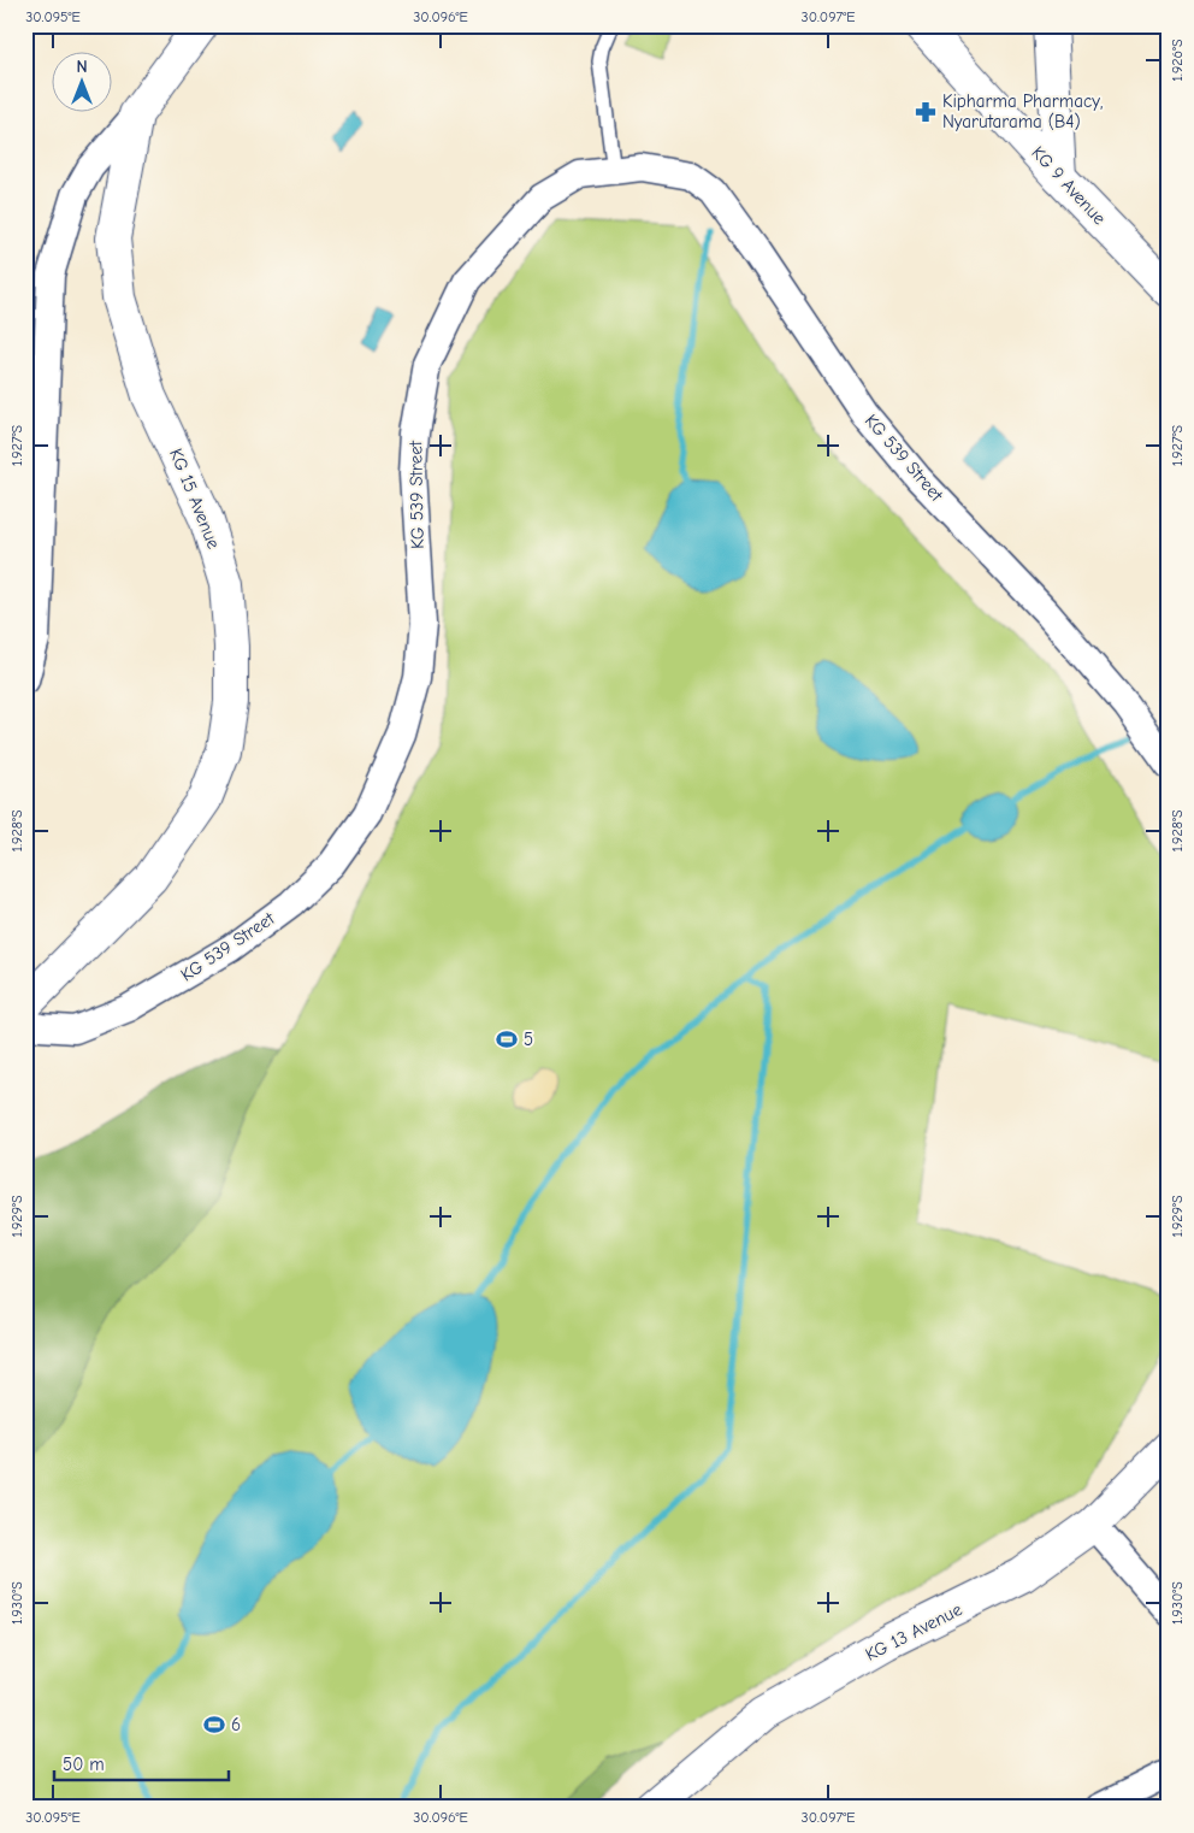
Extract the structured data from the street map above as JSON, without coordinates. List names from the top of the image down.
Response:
{
  "streets": {
    "main road": ["KG 9 Avenue", "KG 15 Avenue", "KG 13 Avenue"],
    "street": ["KG 539 Street"]
  },
  "places": {
    "pharmacy": ["Kipharma Pharmacy, Nyarutarama (B4)"],
    "sports": ["5", "6"]
  },
  "scale_bar": "50 m",
  "north": "top",
  "coordinates": [
    "30.095°E",
    "30.096°E",
    "30.097°E",
    "1.926°S",
    "1.927°S",
    "1.928°S",
    "1.929°S",
    "1.930°S"
  ]
}
